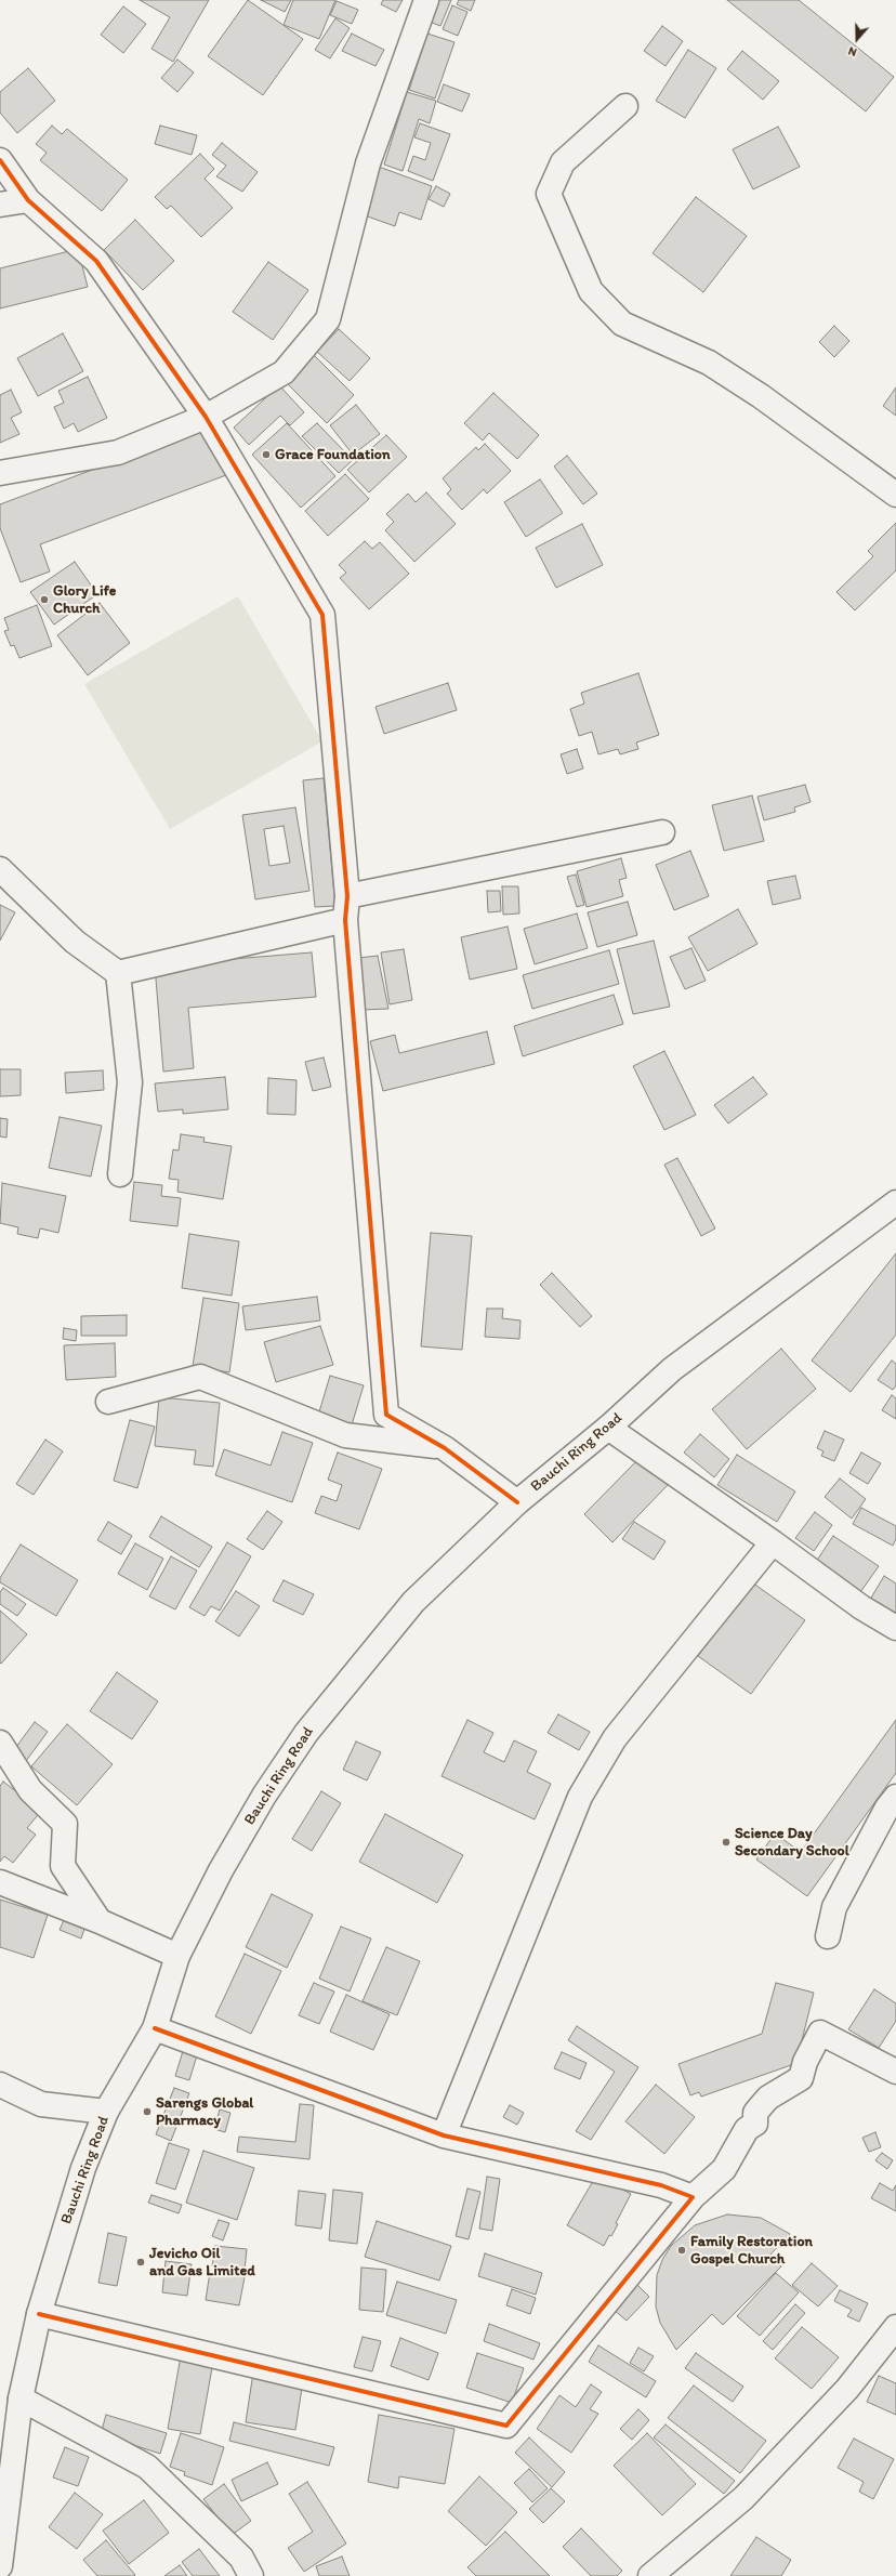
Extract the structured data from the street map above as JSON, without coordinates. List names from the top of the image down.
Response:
{
  "streets": {
    "street": ["Bauchi Ring Road"]
  },
  "places": [
    "Grace Foundation",
    "Glory Life Church",
    "Science Day Secondary School",
    "Sarengs Global Pharmacy",
    "Family Restoration Gospel Church",
    "Jevicho Oil and Gas Limited"
  ],
  "north": "bottom"
}
